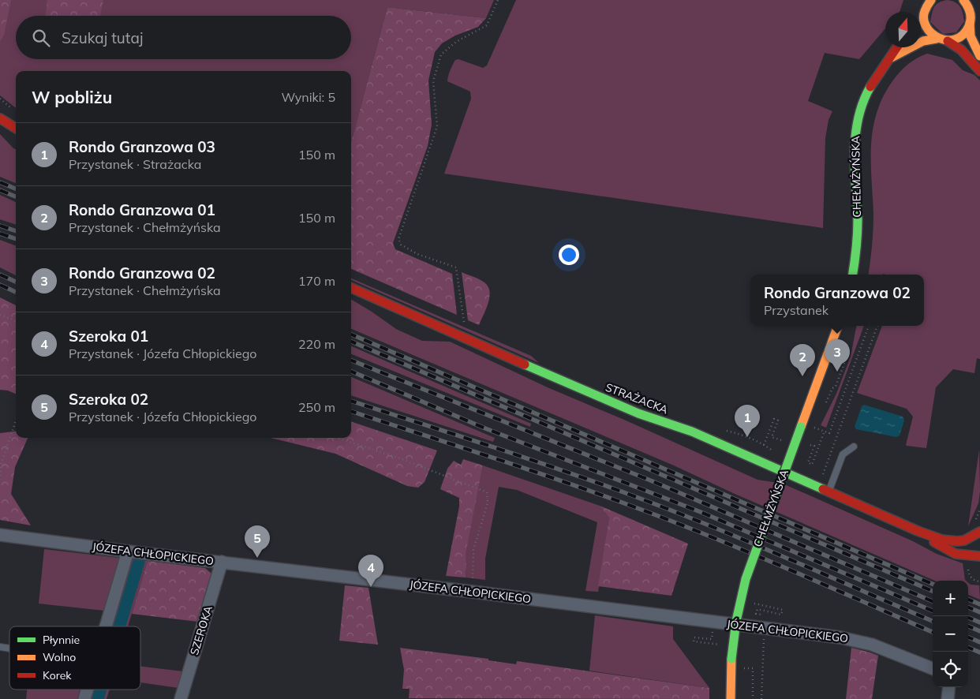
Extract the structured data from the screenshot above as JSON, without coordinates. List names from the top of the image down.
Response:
{
  "streets": {
    "street": [
      "CHEŁMŻYŃSKA",
      "STRAŻACKA",
      "JÓZEFA CHŁOPICKIEGO",
      "SZEROKA"
    ]
  },
  "crossings": [
    ["JÓZEFA CHŁOPICKIEGO", "SZEROKA"]
  ],
  "legend": ["Płynnie", "Wolno", "Korek"],
  "north": "top",
  "page": {
    "search": "Szukaj tutaj",
    "heading": ["W pobliżu", "Wyniki: 5"],
    "list": [
      {
        "mark": "1",
        "name": "Rondo Granzowa 03",
        "note": "Przystanek · Strażacka",
        "value": "150 m"
      },
      {
        "mark": "2",
        "name": "Rondo Granzowa 01",
        "note": "Przystanek · Chełmżyńska",
        "value": "150 m"
      },
      {
        "mark": "3",
        "name": "Rondo Granzowa 02",
        "note": "Przystanek · Chełmżyńska",
        "value": "170 m"
      },
      {
        "mark": "4",
        "name": "Szeroka 01",
        "note": "Przystanek · Józefa Chłopickiego",
        "value": "220 m"
      },
      {
        "mark": "5",
        "name": "Szeroka 02",
        "note": "Przystanek · Józefa Chłopickiego",
        "value": "250 m"
      }
    ],
    "popup": ["Rondo Granzowa 02", "Przystanek"],
    "pins": [
      "3",
      "2",
      "1",
      "5",
      "4"
    ],
    "map_buttons": ["+", "−"]
  }
}
